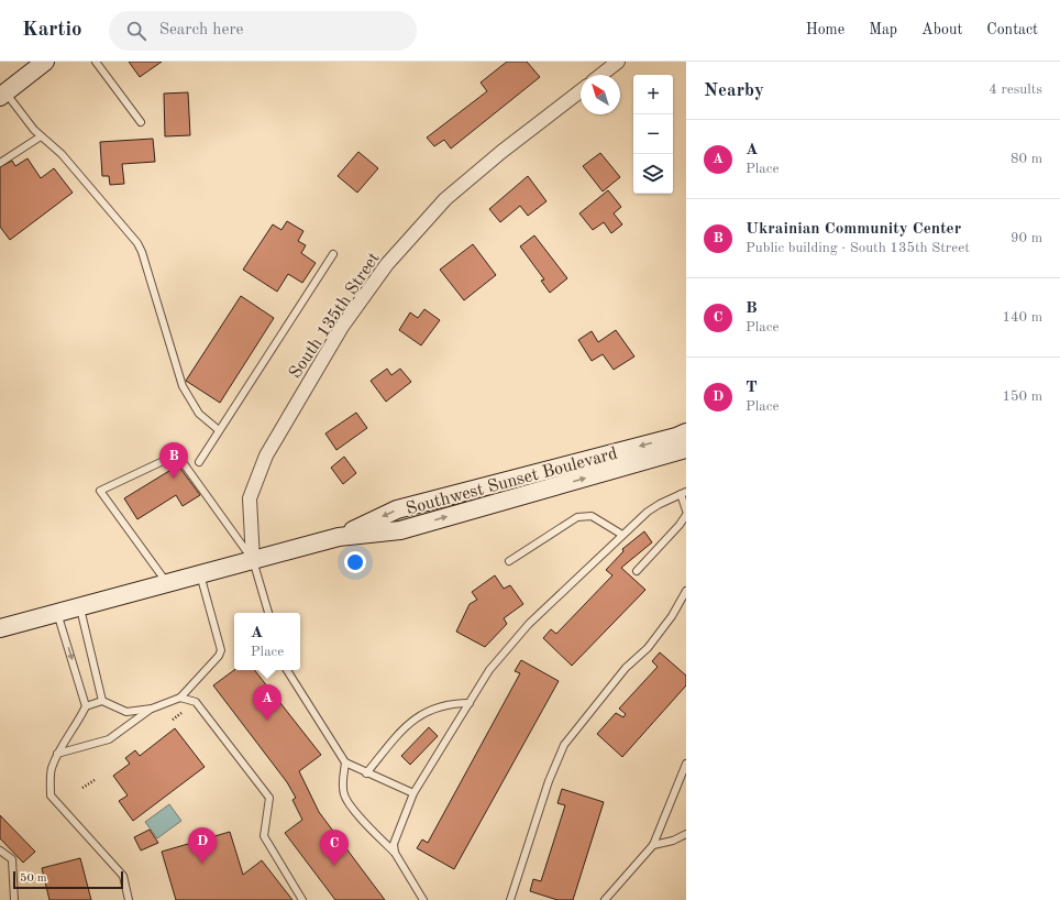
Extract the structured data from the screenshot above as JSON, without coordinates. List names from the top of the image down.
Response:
{
  "streets": {
    "main road": ["Southwest Sunset Boulevard"],
    "street": ["South 135th Street"]
  },
  "crossings": [
    ["South 135th Street", "Southwest Sunset Boulevard"]
  ],
  "scale_bar": "50 m",
  "north": "top left",
  "page": {
    "header": "Kartio",
    "search": "Search here",
    "nav": [
      "Home",
      "Map",
      "About",
      "Contact"
    ],
    "heading": ["Nearby", "4 results"],
    "map_buttons": ["+", "−"],
    "list": [
      {
        "mark": "A",
        "name": "A",
        "note": "Place",
        "value": "80 m"
      },
      {
        "mark": "B",
        "name": "Ukrainian Community Center",
        "note": "Public building · South 135th Street",
        "value": "90 m"
      },
      {
        "mark": "C",
        "name": "B",
        "note": "Place",
        "value": "140 m"
      },
      {
        "mark": "D",
        "name": "T",
        "note": "Place",
        "value": "150 m"
      }
    ],
    "pins": [
      "B",
      "A",
      "D",
      "C"
    ],
    "popup": ["A", "Place"],
    "scale": "50 m"
  }
}
